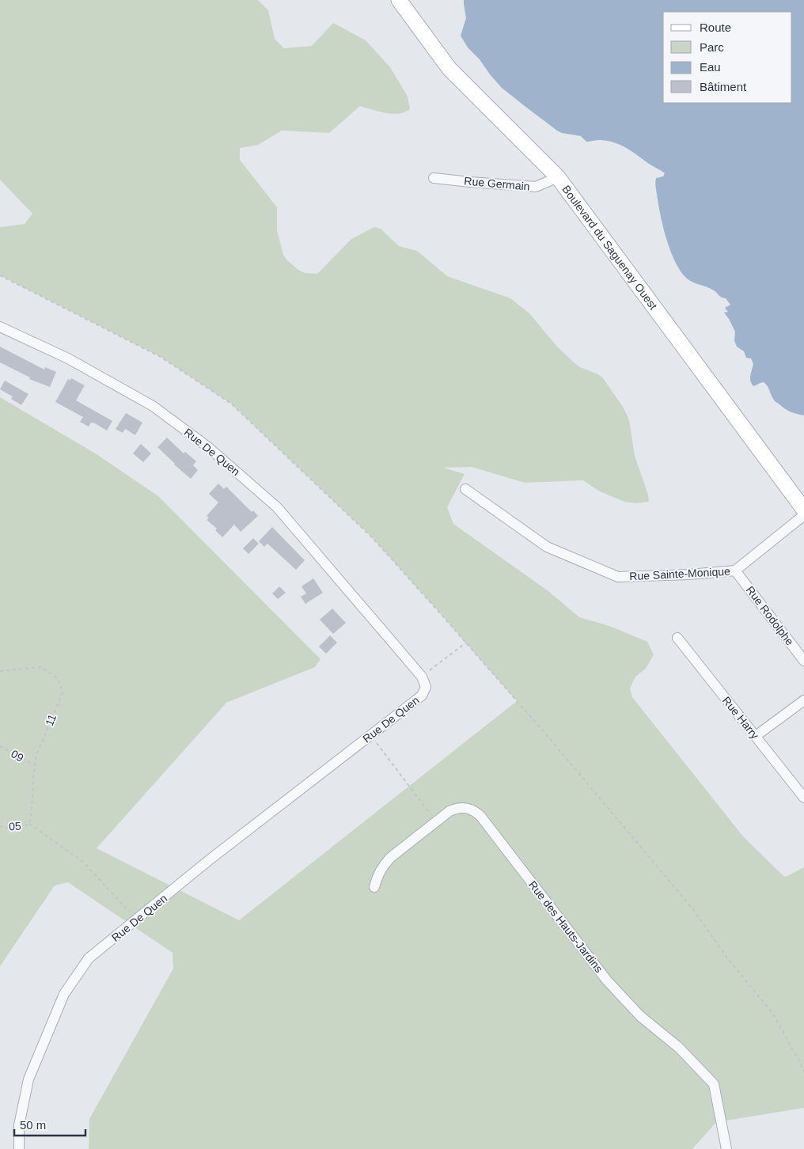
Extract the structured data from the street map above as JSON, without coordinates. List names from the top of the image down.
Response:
{
  "streets": {
    "main road": ["Boulevard du Saguenay Ouest"],
    "street": [
      "Rue Germain",
      "Rue De Quen",
      "Rue Sainte-Monique",
      "Rue Rodolphe",
      "Rue Harry",
      "Rue des Hauts-Jardins"
    ],
    "path": ["11", "09", "05"]
  },
  "crossings": [
    ["Rue Germain", "Boulevard du Saguenay Ouest"],
    ["Rue Sainte-Monique", "Rue Rodolphe"],
    ["11", "09"],
    ["11", "05"]
  ],
  "legend": [
    "Route",
    "Parc",
    "Eau",
    "Bâtiment"
  ],
  "scale_bar": "50 m"
}
